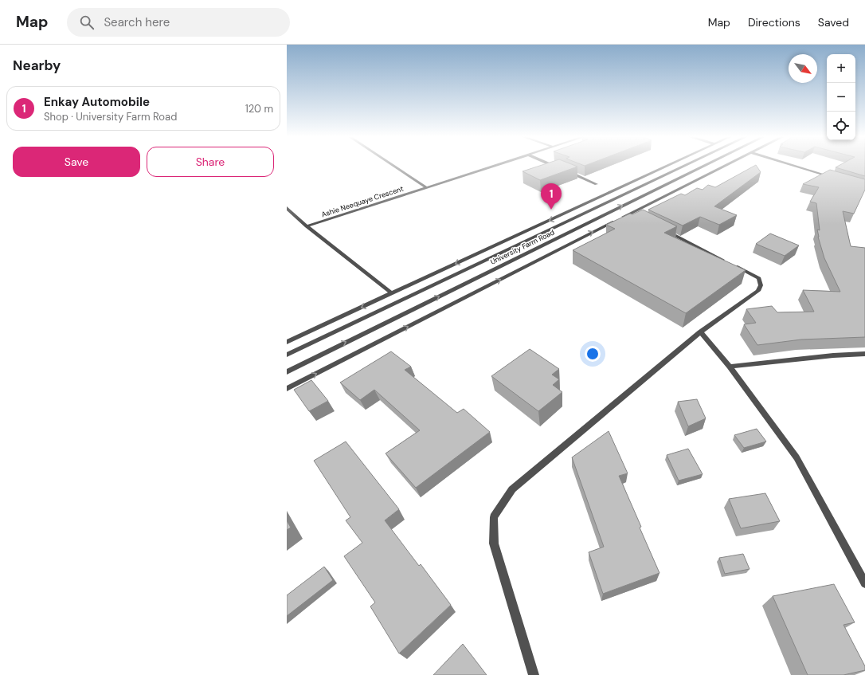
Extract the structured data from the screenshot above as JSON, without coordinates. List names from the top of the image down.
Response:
{
  "streets": {
    "street": ["Ashie Neequaye Crescent", "University Farm Road"]
  },
  "north": "bottom right",
  "page": {
    "header": "Map",
    "search": "Search here",
    "nav": ["Map", "Directions", "Saved"],
    "heading": "Nearby",
    "map_buttons": ["+", "−"],
    "list": [
      {
        "mark": "1",
        "name": "Enkay Automobile",
        "note": "Shop · University Farm Road",
        "value": "120 m"
      }
    ],
    "buttons": ["Save", "Share"],
    "pins": "1"
  }
}
